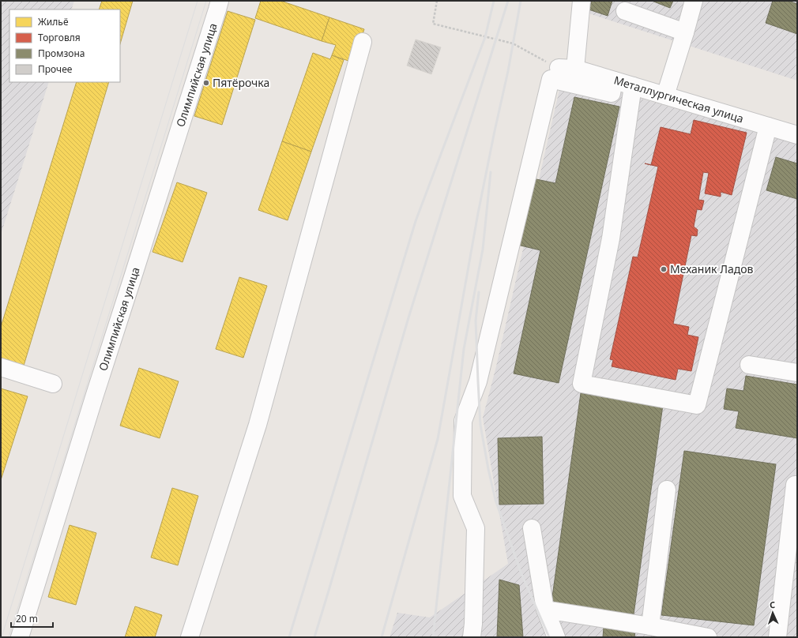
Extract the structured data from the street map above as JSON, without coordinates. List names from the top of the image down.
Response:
{
  "streets": {
    "street": ["Олимпийская улица", "Металлургическая улица"]
  },
  "places": ["Пятёрочка", "Механик Ладов"],
  "legend": [
    "Жильё",
    "Торговля",
    "Промзона",
    "Прочее"
  ],
  "scale_bar": "20 m",
  "north": "top"
}
